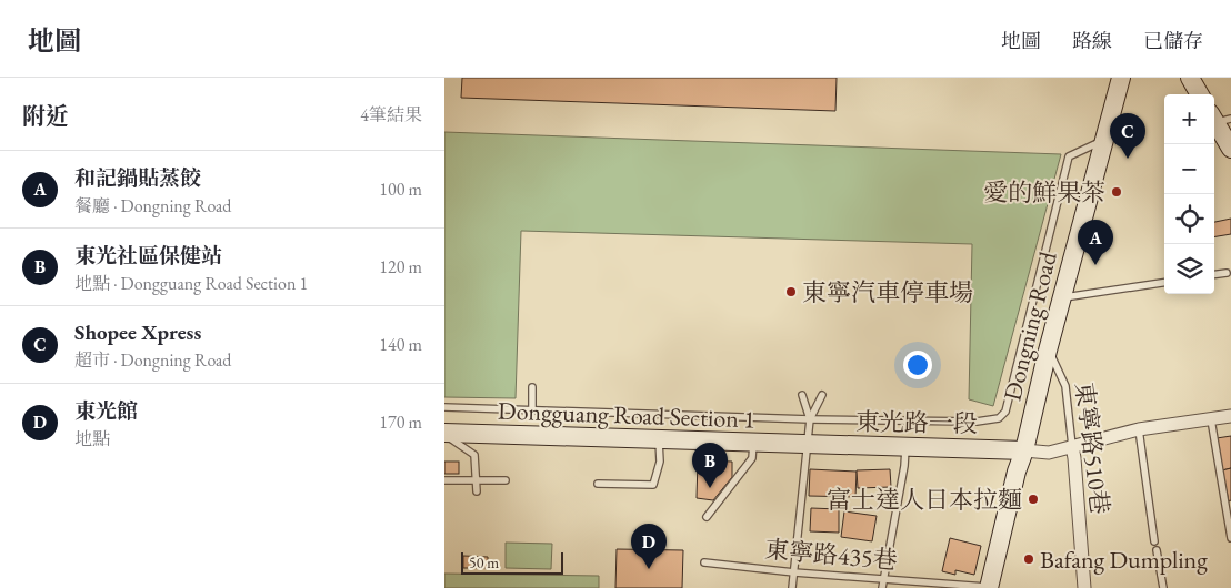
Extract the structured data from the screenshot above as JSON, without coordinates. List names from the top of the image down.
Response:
{
  "streets": {
    "street": [
      "Dongning Road",
      "Dongguang Road Section 1",
      "東光路一段",
      "東寧路510巷"
    ],
    "lane": ["東寧路435巷"]
  },
  "crossings": [
    ["Dongning Road", "東光路一段"],
    ["Dongning Road", "東寧路510巷"],
    ["Dongning Road", "東寧路435巷"],
    ["Dongguang Road Section 1", "東光路一段"]
  ],
  "places": [
    "愛的鮮果茶",
    "東寧汽車停車場",
    "富士達人日本拉麵",
    "Bafang Dumpling"
  ],
  "scale_bar": "50 m",
  "page": {
    "header": "地圖",
    "nav": ["地圖", "路線", "已儲存"],
    "heading": ["附近", "4筆結果"],
    "map_buttons": ["+", "−"],
    "pins": [
      "C",
      "A",
      "B",
      "D"
    ],
    "list": [
      {
        "mark": "A",
        "name": "和記鍋貼蒸餃",
        "note": "餐廳 · Dongning Road",
        "value": "100 m"
      },
      {
        "mark": "B",
        "name": "東光社區保健站",
        "note": "地點 · Dongguang Road Section 1",
        "value": "120 m"
      },
      {
        "mark": "C",
        "name": "Shopee Xpress",
        "note": "超市 · Dongning Road",
        "value": "140 m"
      },
      {
        "mark": "D",
        "name": "東光館",
        "note": "地點",
        "value": "170 m"
      }
    ],
    "scale": "50 m"
  }
}
